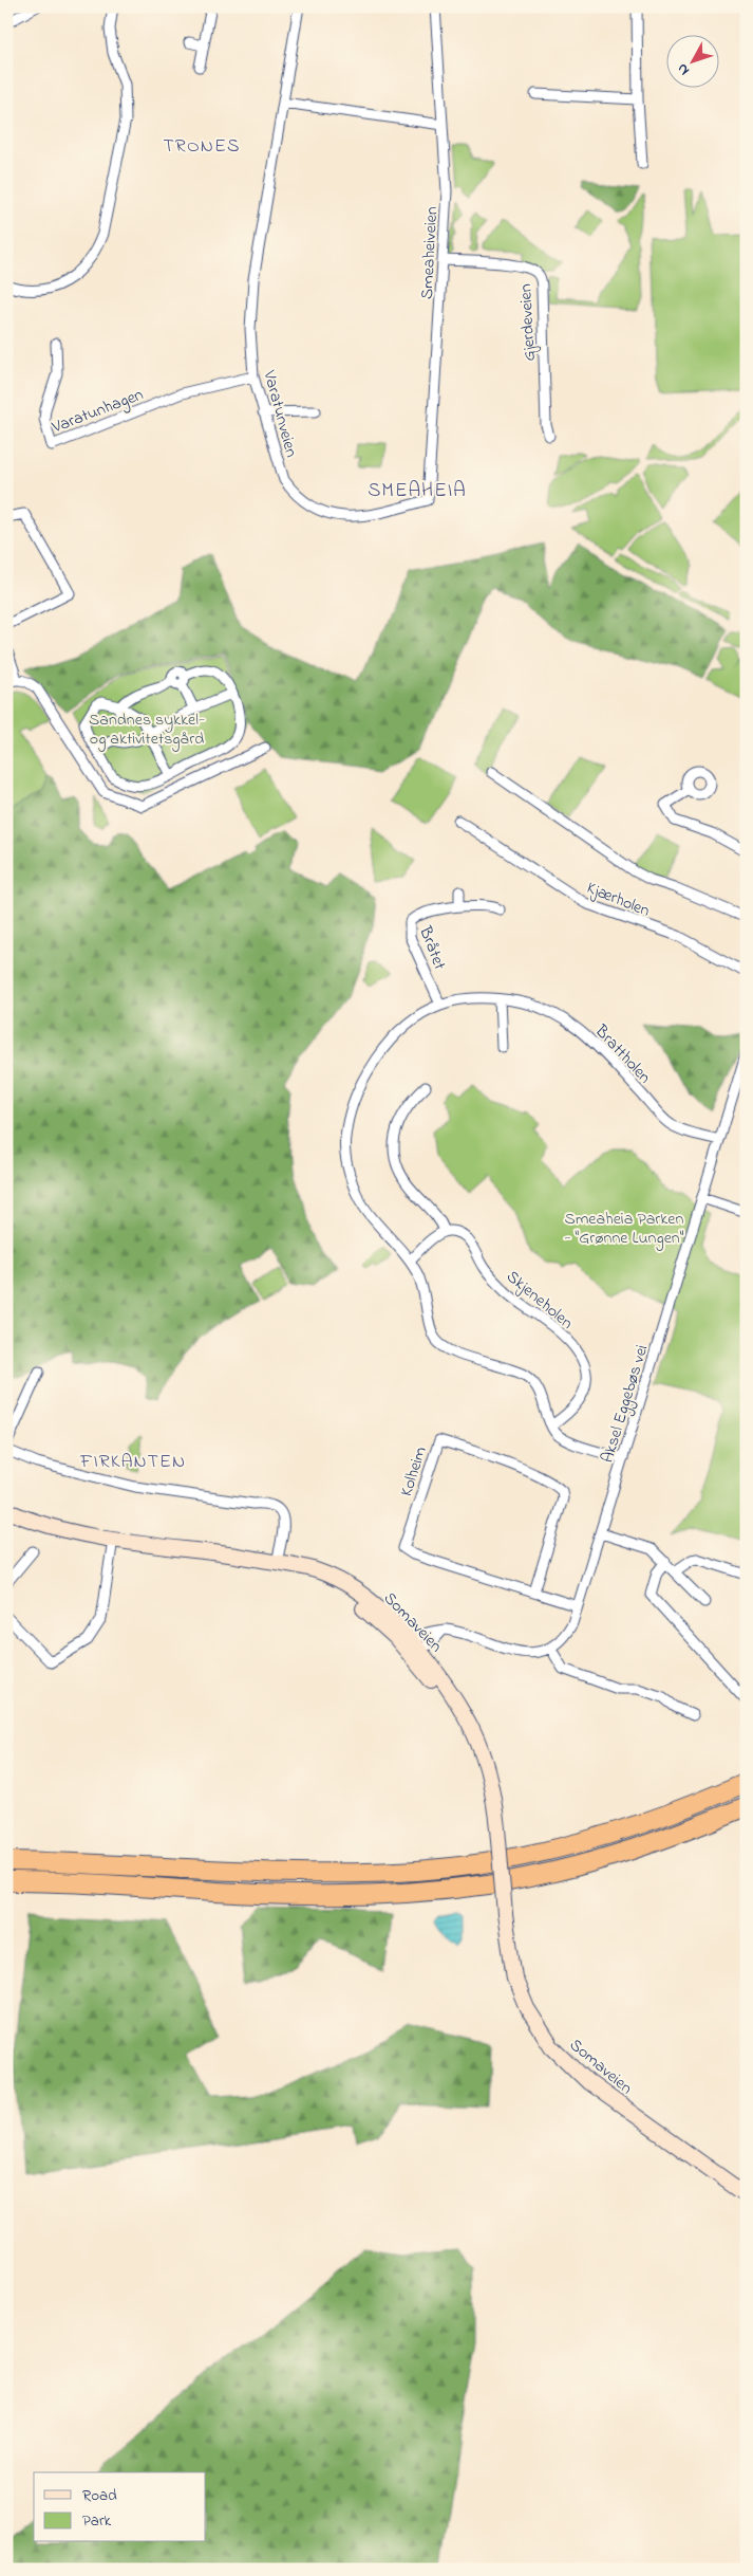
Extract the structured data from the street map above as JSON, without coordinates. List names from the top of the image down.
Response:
{
  "streets": {
    "main road": ["Somaveien"],
    "street": [
      "Smeaheiveien",
      "Gjerdeveien",
      "Varatunhagen",
      "Varatunveien",
      "Kjærholen",
      "Bråtet",
      "Brattholen",
      "Skjeneholen",
      "Aksel Eggebøs vei",
      "Kolheim"
    ]
  },
  "crossings": [
    ["Smeaheiveien", "Gjerdeveien"],
    ["Smeaheiveien", "Varatunveien"],
    ["Varatunhagen", "Varatunveien"],
    ["Bråtet", "Brattholen"],
    ["Brattholen", "Aksel Eggebøs vei"],
    ["Aksel Eggebøs vei", "Kolheim"]
  ],
  "districts": ["TRONES", "SMEAHEIA", "FIRKANTEN"],
  "parks": ["Sandnes sykkel- og aktivitetsgård", "Smeaheia Parken - \"Grønne Lungen\""],
  "legend": ["Road", "Park"],
  "north": "bottom left"
}
